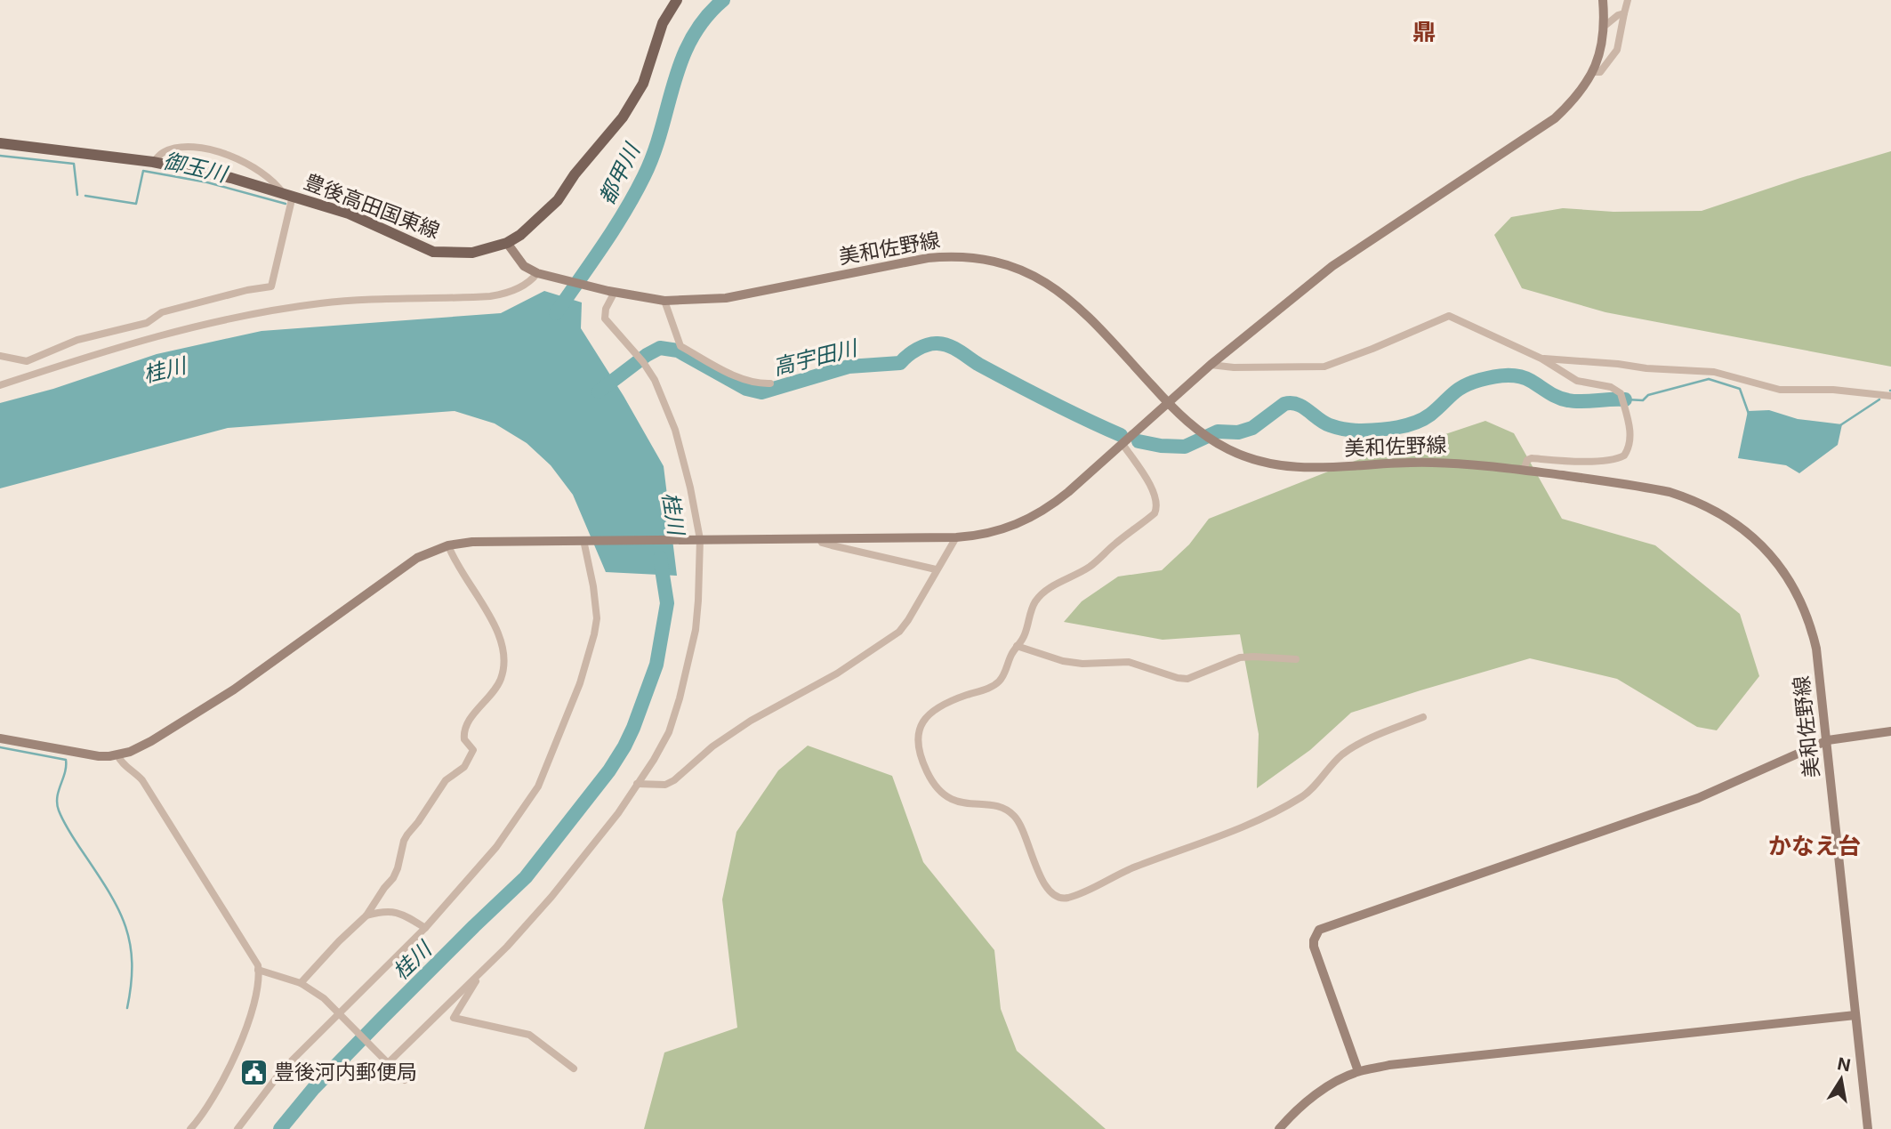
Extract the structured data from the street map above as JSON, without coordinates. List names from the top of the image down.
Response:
{
  "streets": {
    "main road": ["豊後高田国東線"],
    "street": ["美和佐野線"]
  },
  "crossings": [
    ["豊後高田国東線", "美和佐野線"]
  ],
  "districts": ["鼎", "かなえ台"],
  "water": [
    "御玉川",
    "都甲川",
    "高宇田川",
    "桂川"
  ],
  "places": {
    "public building": ["豊後河内郵便局"]
  },
  "north": "top"
}
